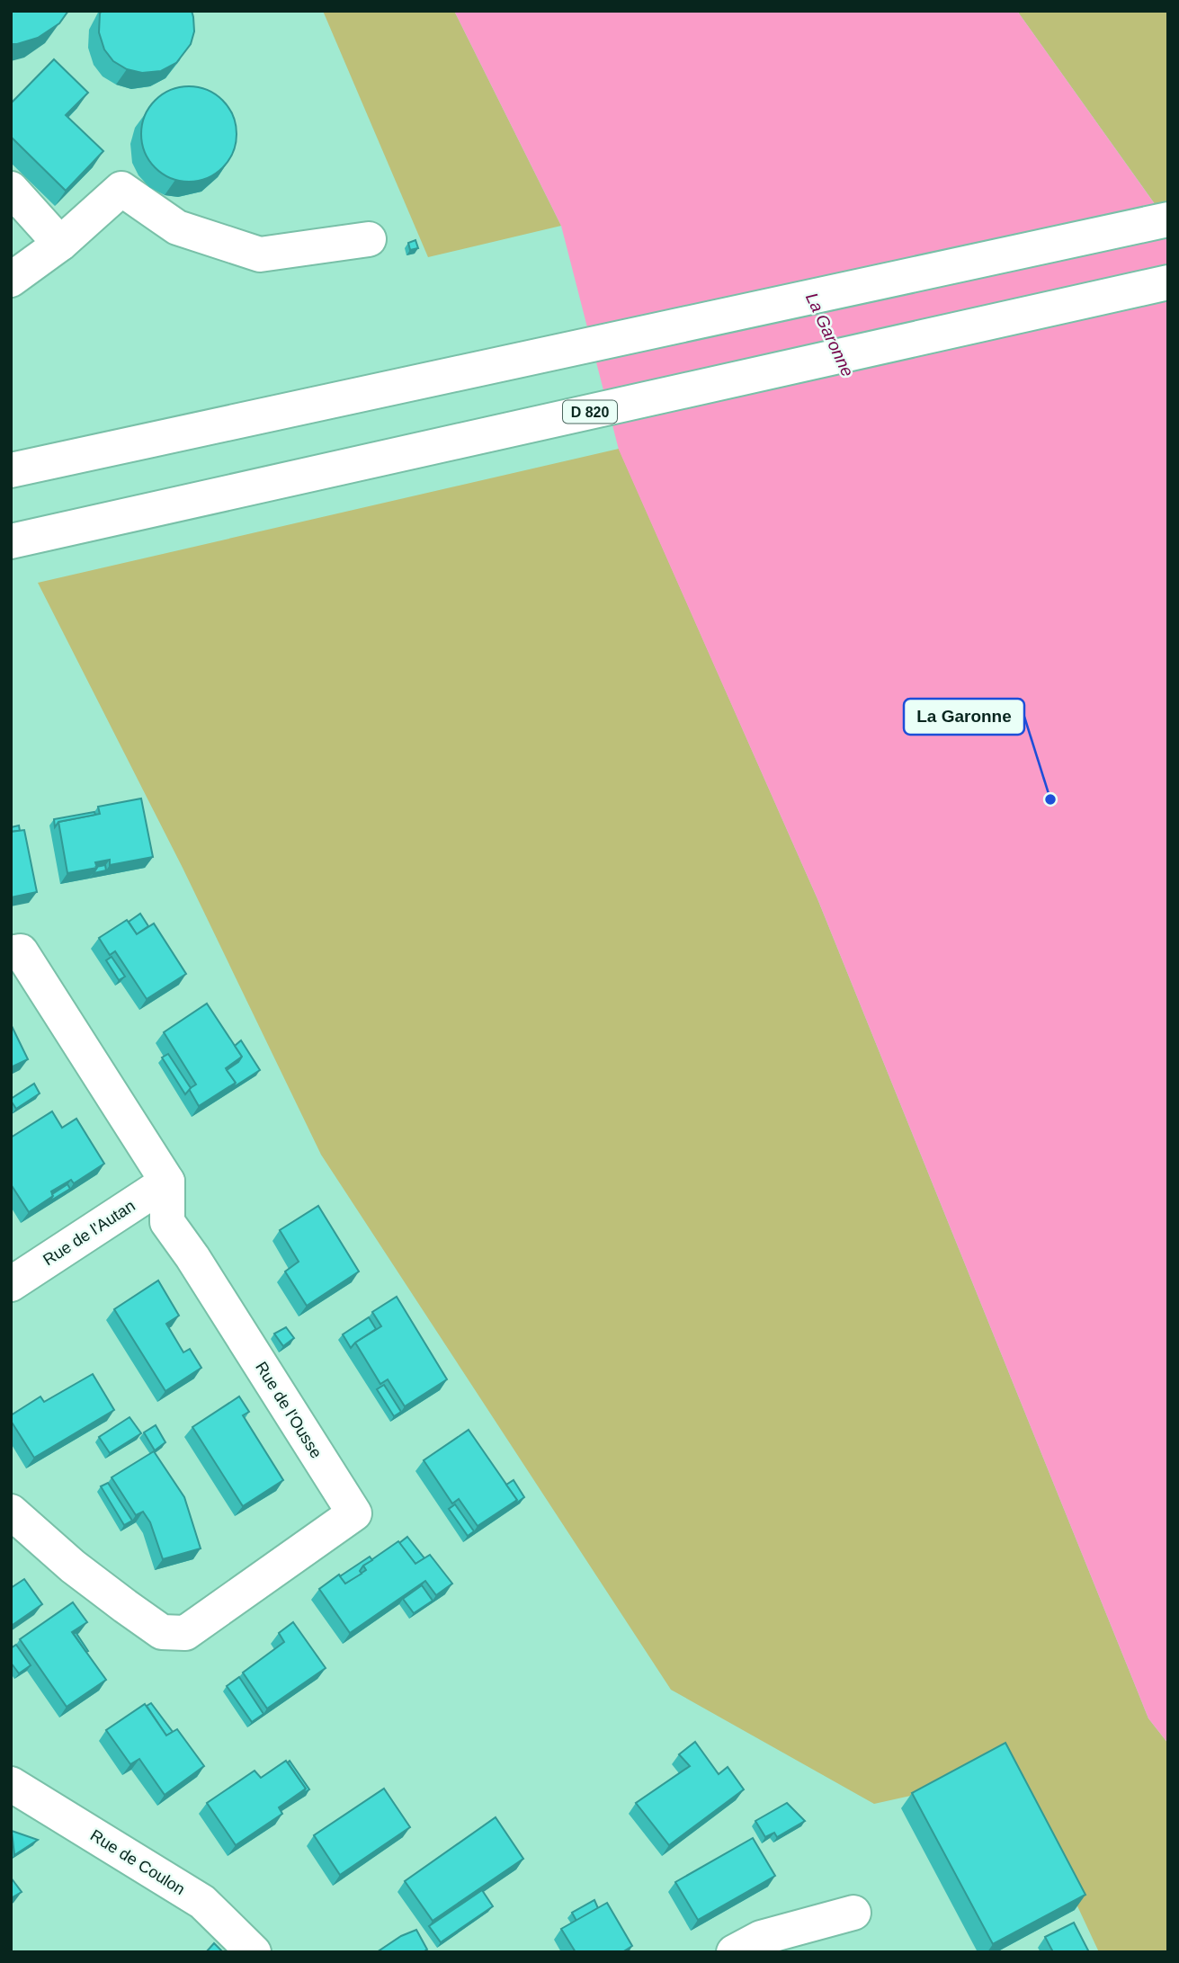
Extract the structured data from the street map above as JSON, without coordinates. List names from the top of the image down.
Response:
{
  "streets": {
    "main road": [
      "D 820",
      "Rue de l'Autan",
      "Rue de l'Ousse",
      "Rue de Coulon"
    ]
  },
  "crossings": [
    ["Rue de l'Autan", "Rue de l'Ousse"]
  ],
  "water": ["La Garonne"],
  "places": ["La Garonne"]
}
